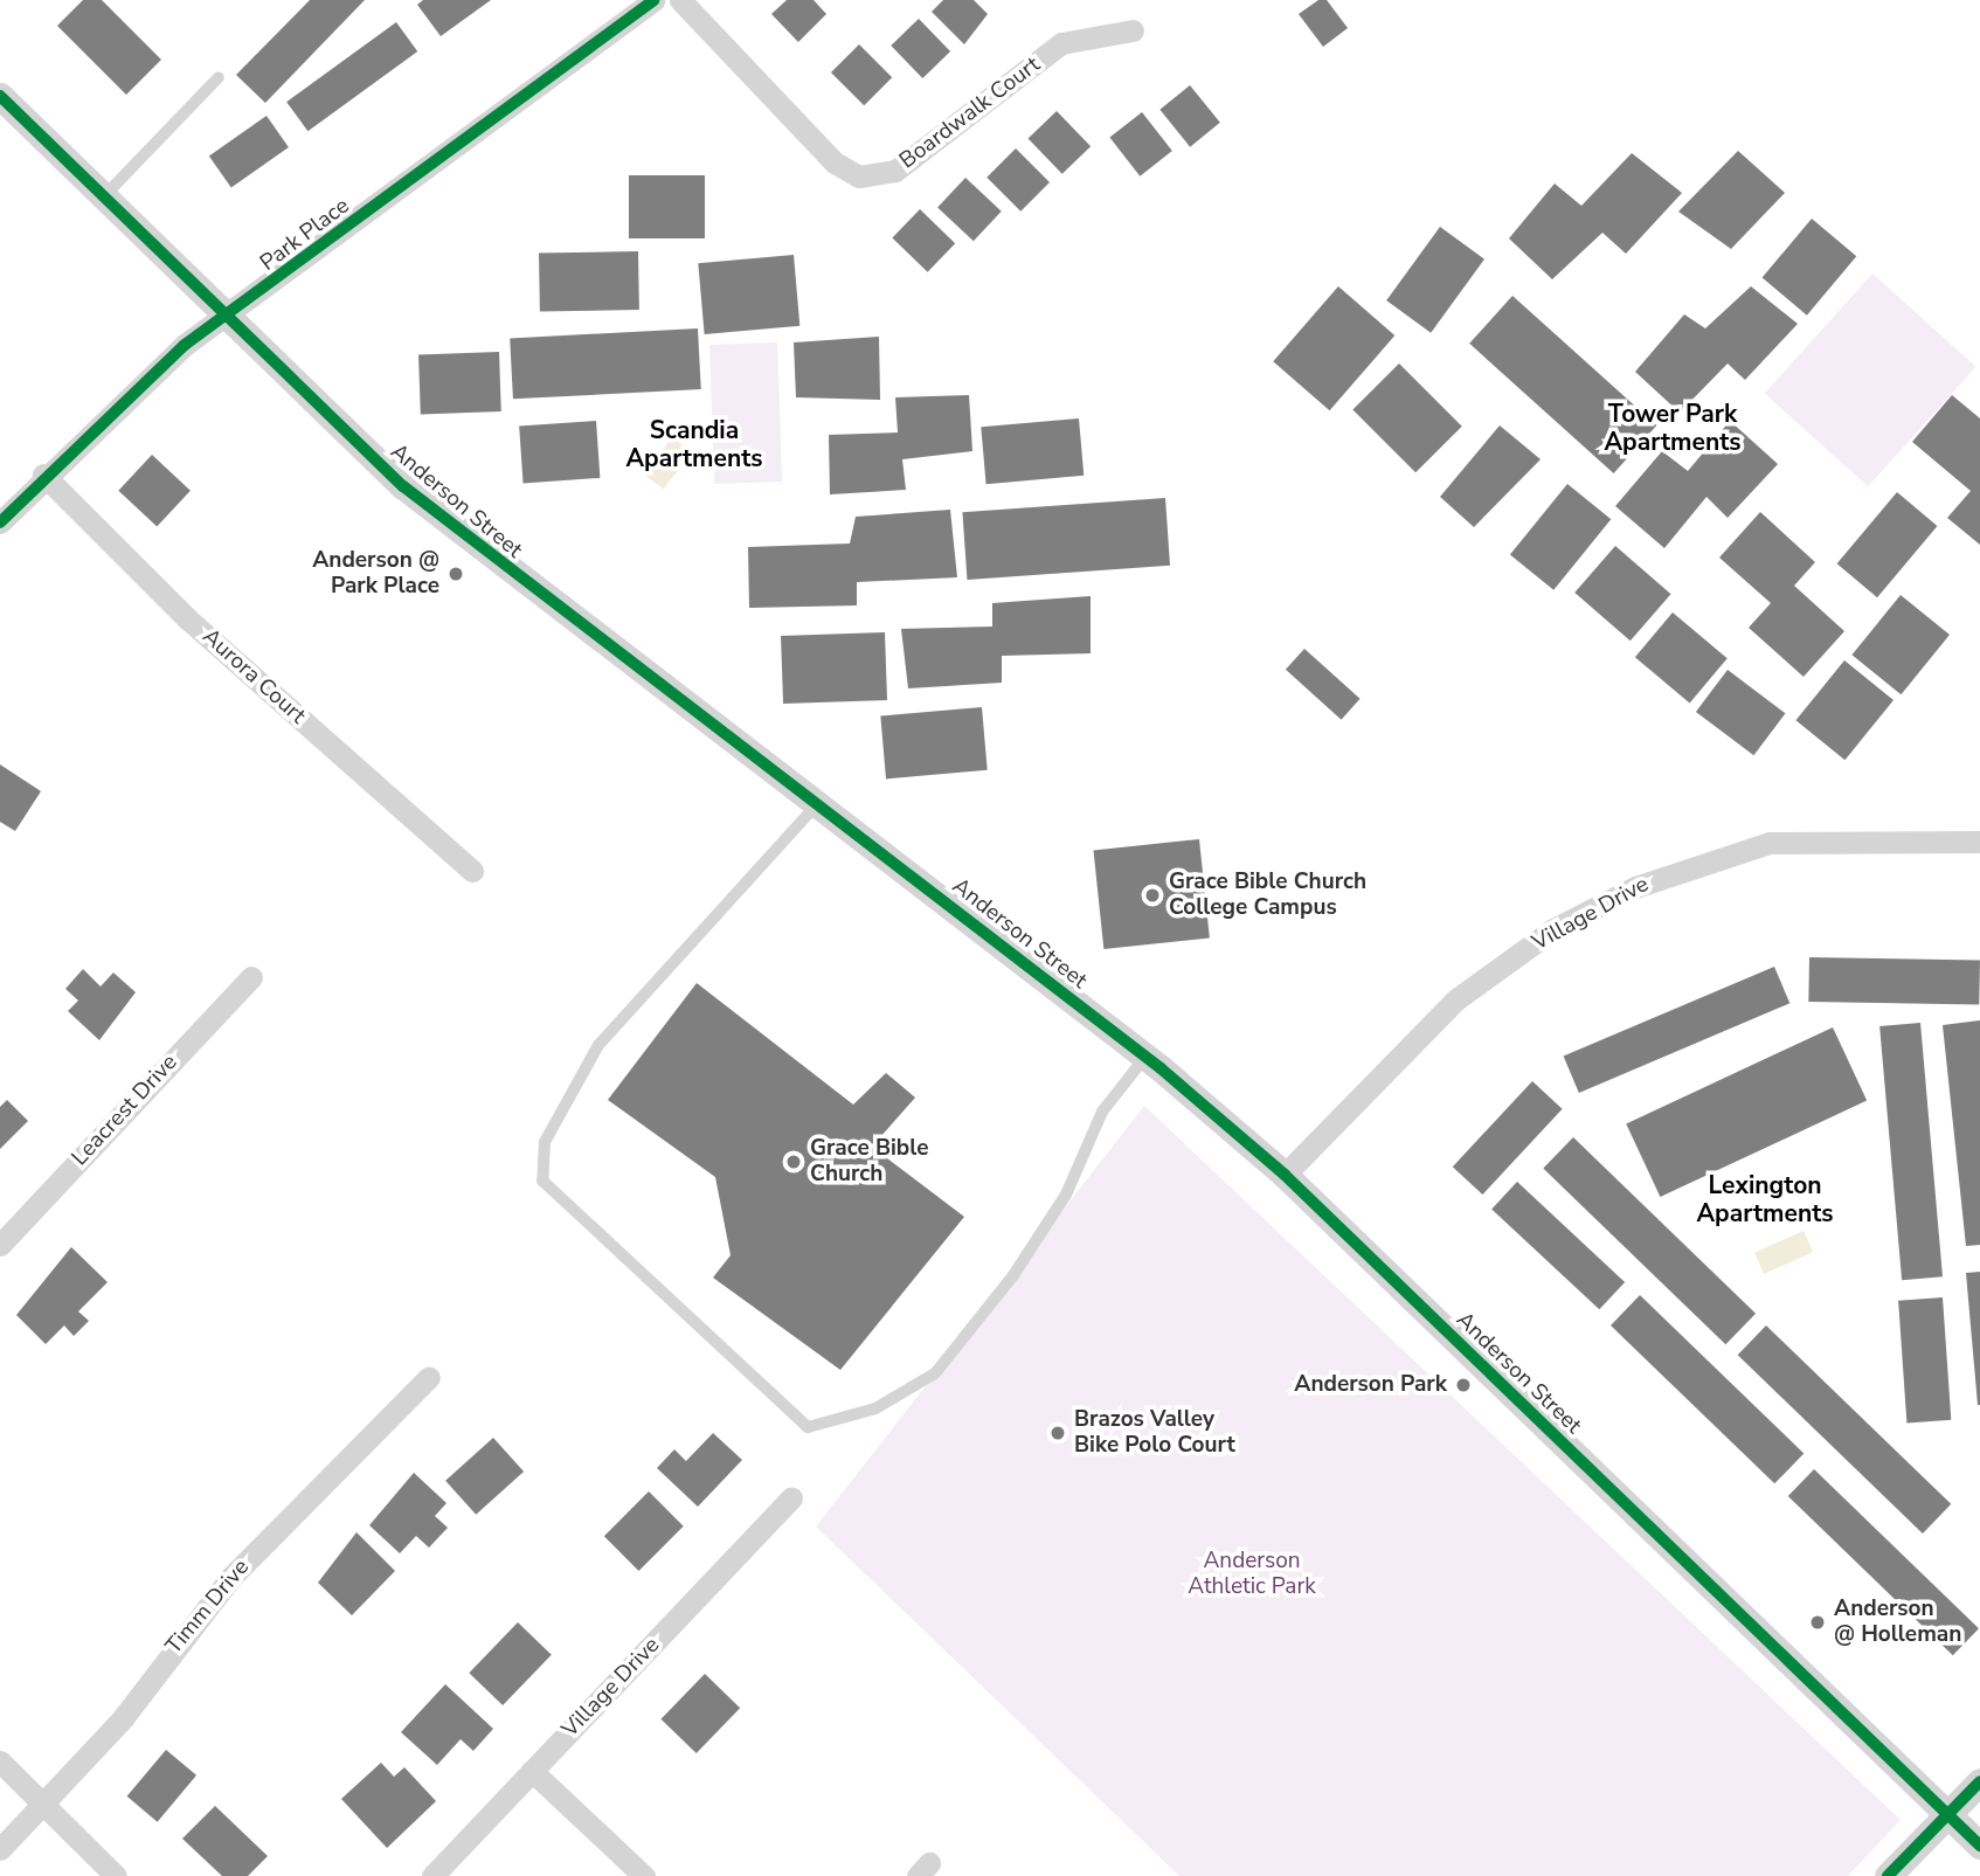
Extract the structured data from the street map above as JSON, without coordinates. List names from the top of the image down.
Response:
{
  "streets": {
    "street": [
      "Boardwalk Court",
      "Park Place",
      "Anderson Street",
      "Aurora Court",
      "Village Drive",
      "Leacrest Drive",
      "Timm Drive"
    ]
  },
  "crossings": [
    ["Park Place", "Anderson Street"],
    ["Park Place", "Aurora Court"],
    ["Anderson Street", "Village Drive"]
  ],
  "districts": ["Tower Park Apartments", "Scandia Apartments", "Lexington Apartments"],
  "parks": ["Anderson Athletic Park"],
  "places": [
    "Anderson @ Park Place",
    "Grace Bible Church College Campus",
    "Grace Bible Church",
    "Anderson Park",
    "Brazos Valley Bike Polo Court",
    "Anderson @ Holleman"
  ]
}
